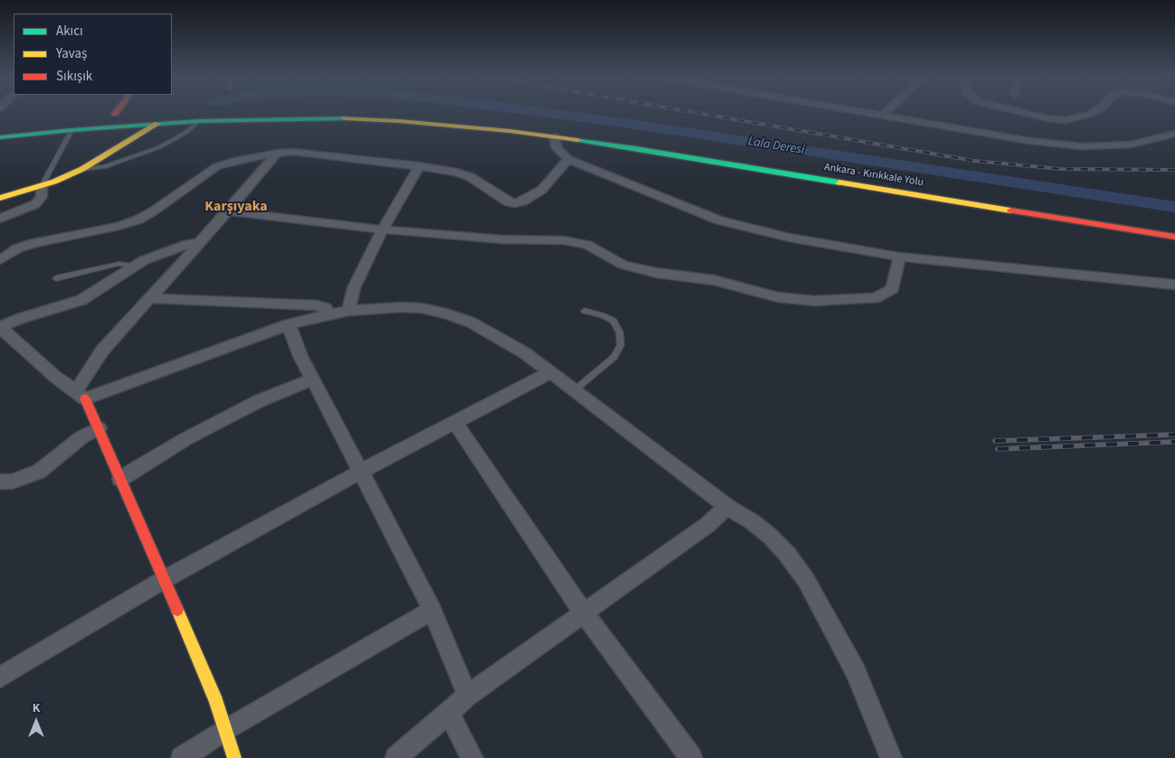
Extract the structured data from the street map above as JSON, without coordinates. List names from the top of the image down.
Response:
{
  "streets": {
    "main road": ["Ankara - Kırıkkale Yolu"]
  },
  "districts": ["Karşıyaka"],
  "water": ["Lala Deresi"],
  "legend": ["Akıcı", "Yavaş", "Sıkışık"],
  "north": "top"
}
